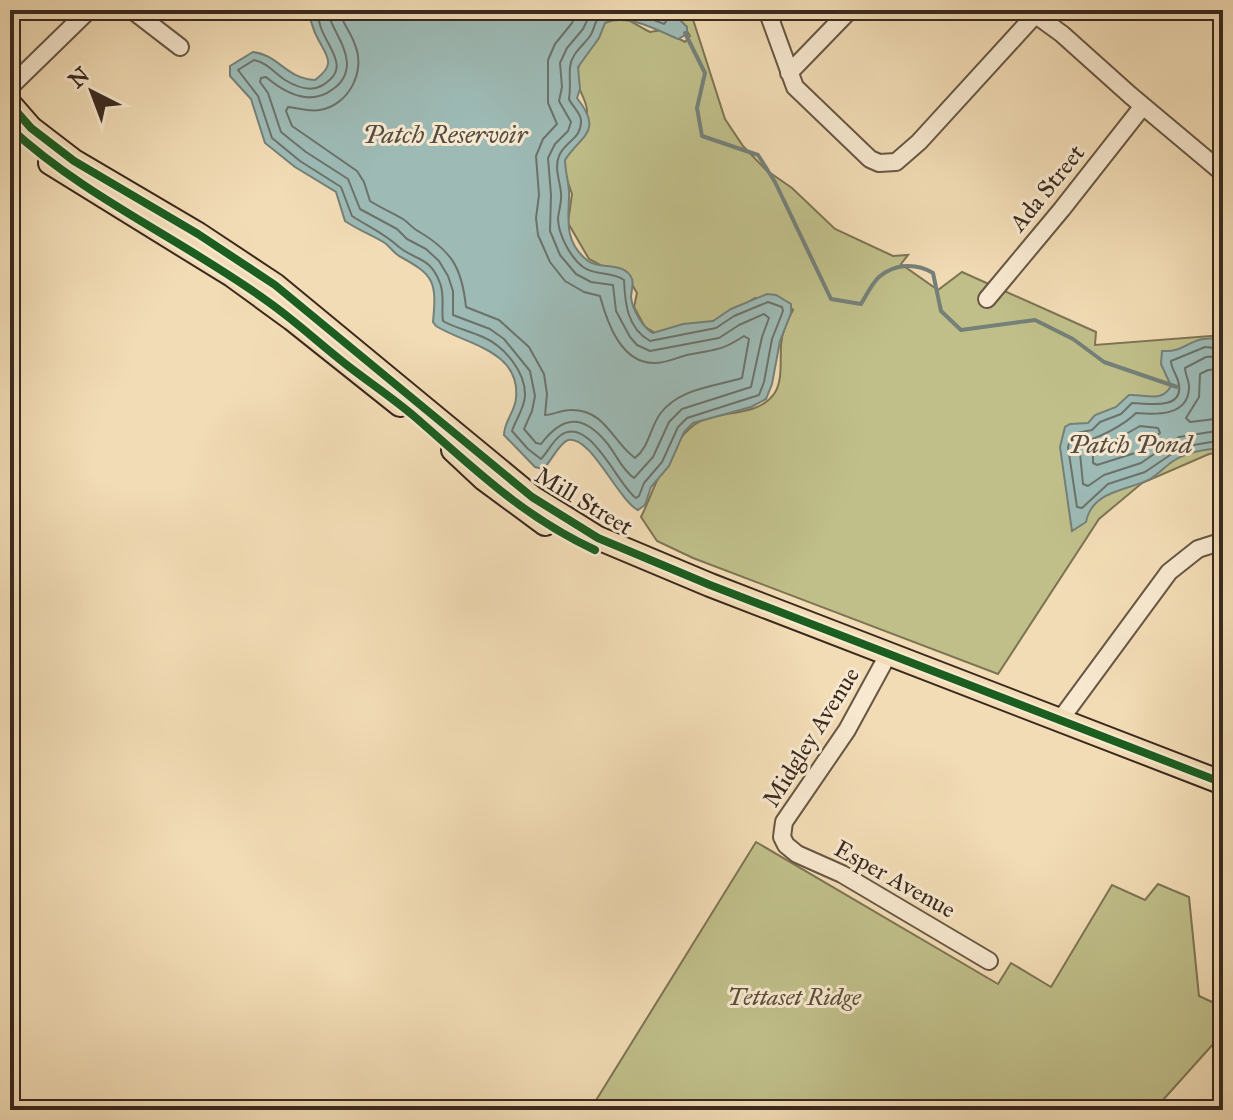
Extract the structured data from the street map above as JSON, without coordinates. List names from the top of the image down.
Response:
{
  "streets": {
    "main road": ["Mill Street"],
    "street": ["Ada Street", "Midgley Avenue", "Esper Avenue"]
  },
  "crossings": [
    ["Mill Street", "Midgley Avenue"],
    ["Midgley Avenue", "Esper Avenue"]
  ],
  "water": ["Patch Reservoir", "Patch Pond"],
  "parks": ["Tettaset Ridge"],
  "north": "top left"
}
